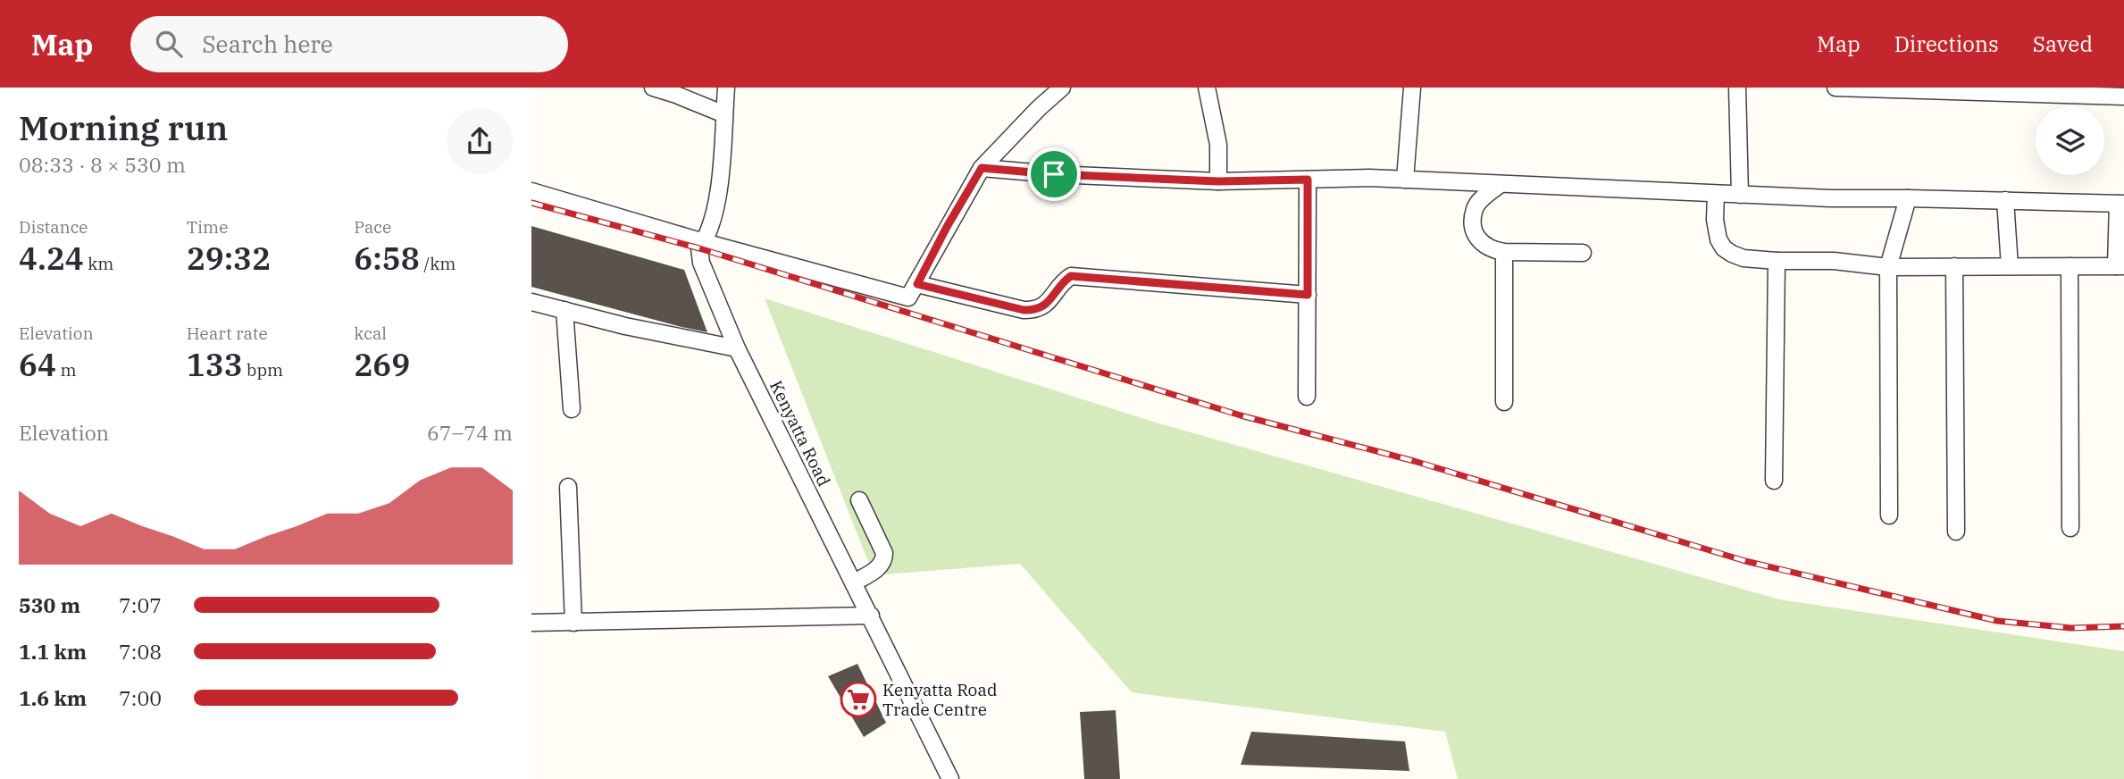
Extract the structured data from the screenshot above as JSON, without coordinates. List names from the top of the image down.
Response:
{
  "streets": {
    "street": ["Kenyatta Road"]
  },
  "places": {
    "supermarket": ["Kenyatta Road Trade Centre"]
  },
  "page": {
    "header": "Map",
    "search": "Search here",
    "nav": ["Map", "Directions", "Saved"],
    "heading": ["Morning run", "08:33 · 8 × 530 m"],
    "stats": [
      ["Distance", "4.24 km"],
      ["Time", "29:32"],
      ["Pace", "6:58 /km"],
      ["Elevation", "64 m"],
      ["Heart rate", "133 bpm"],
      ["kcal", "269"]
    ],
    "chart": ["Elevation", "67–74 m"],
    "list": [
      {
        "name": "530 m",
        "note": "7:07"
      },
      {
        "name": "1.1 km",
        "note": "7:08"
      },
      {
        "name": "1.6 km",
        "note": "7:00"
      }
    ]
  }
}
